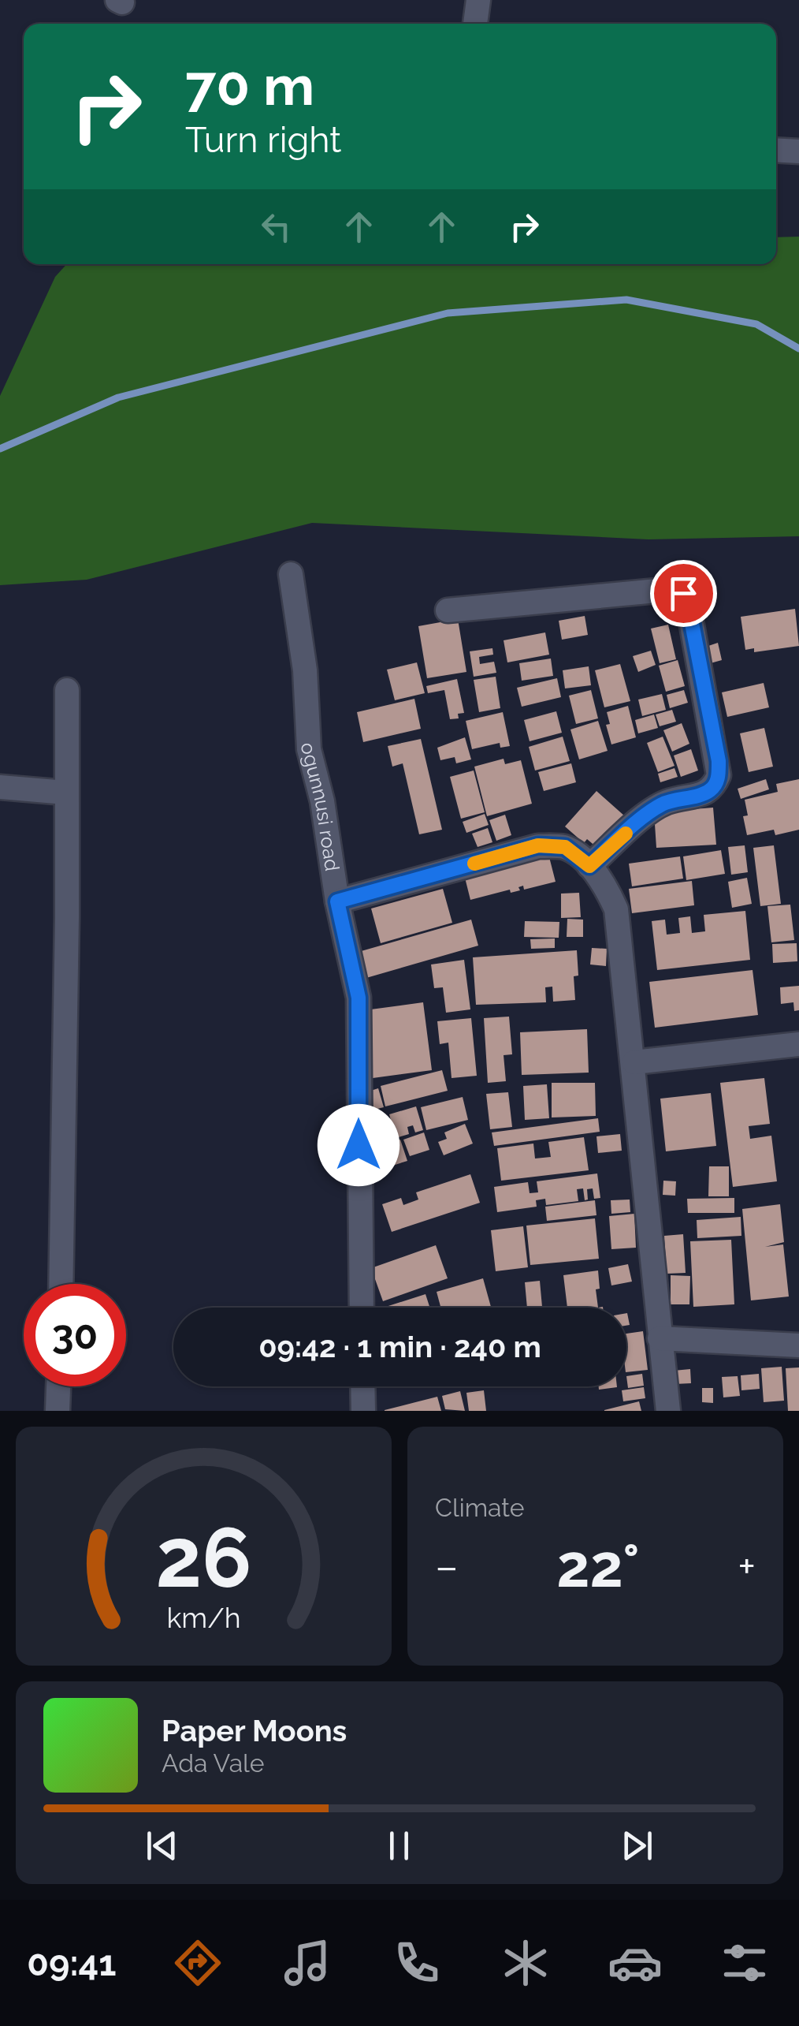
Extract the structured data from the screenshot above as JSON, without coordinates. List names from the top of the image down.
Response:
{
  "streets": {
    "street": ["ogunnusi road"]
  },
  "page": {
    "turn": ["70 m", "Turn right"],
    "limit": "30",
    "trip": "09:42 · 1 min · 240 m",
    "tile": "Climate",
    "heat": ["−", "22°", "+"],
    "song": ["Paper Moons", "Ada Vale"],
    "tabs": "09:41",
    "gauge": ["26", "km/h"]
  }
}
